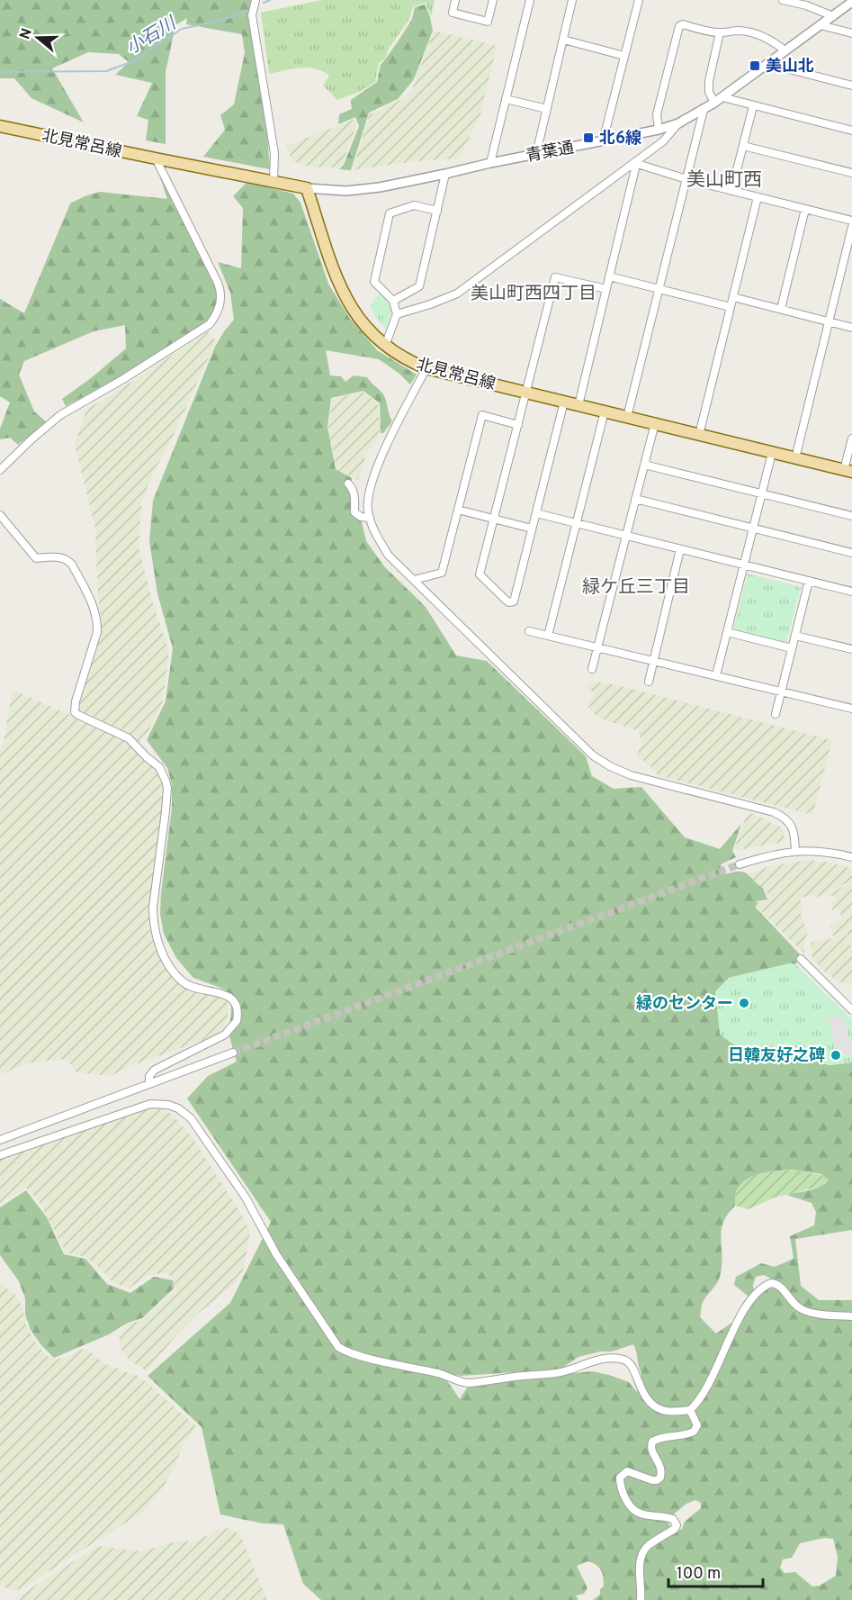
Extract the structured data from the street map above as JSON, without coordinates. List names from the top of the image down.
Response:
{
  "streets": {
    "main road": ["北見常呂線"],
    "street": ["青葉通"]
  },
  "crossings": [
    ["北見常呂線", "青葉通"]
  ],
  "districts": ["美山町西", "美山町西四丁目", "緑ケ丘三丁目"],
  "water": ["小石川"],
  "places": {
    "transit": ["美山北", "北6線"],
    "other": ["緑のセンター", "日韓友好之碑"]
  },
  "scale_bar": "100 m",
  "north": "left"
}
